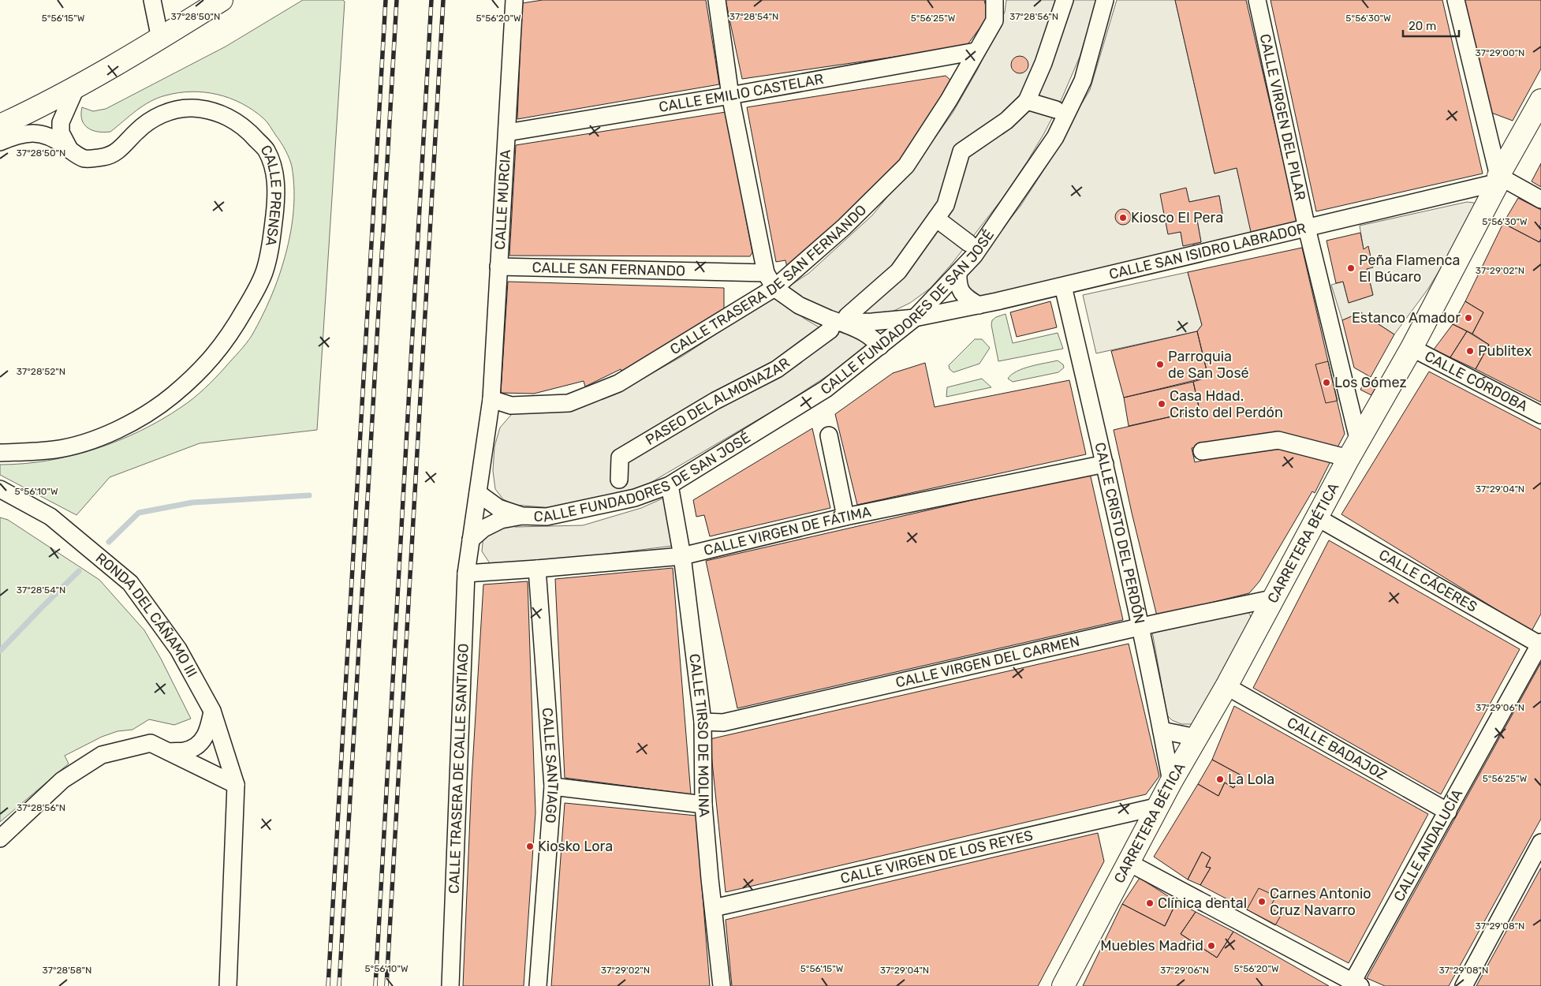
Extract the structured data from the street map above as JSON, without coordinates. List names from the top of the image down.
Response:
{
  "streets": {
    "street": [
      "CALLE EMILIO CASTELAR",
      "CALLE VIRGEN DEL PILAR",
      "CALLE PRENSA",
      "CALLE MURCIA",
      "CALLE SAN ISIDRO LABRADOR",
      "CALLE SAN FERNANDO",
      "CALLE TRASERA DE SAN FERNANDO",
      "CALLE FUNDADORES DE SAN JOSÉ",
      "CALLE CÓRDOBA",
      "PASEO DEL ALMONAZAR",
      "CALLE VIRGEN DE FÁTIMA",
      "CALLE CRISTO DEL PERDÓN",
      "CARRETERA BÉTICA",
      "CALLE CÁCERES",
      "RONDA DEL CÁÑAMO III",
      "CALLE VIRGEN DEL CARMEN",
      "CALLE TIRSO DE MOLINA",
      "CALLE BADAJOZ",
      "CALLE SANTIAGO",
      "CALLE TRASERA DE CALLE SANTIAGO",
      "CALLE ANDALUCÍA",
      "CALLE VIRGEN DE LOS REYES"
    ]
  },
  "crossings": [
    ["CALLE EMILIO CASTELAR", "CALLE MURCIA"],
    ["CALLE EMILIO CASTELAR", "CALLE TRASERA DE SAN FERNANDO"],
    ["CALLE VIRGEN DEL PILAR", "CALLE SAN ISIDRO LABRADOR"],
    ["CALLE VIRGEN DEL PILAR", "CARRETERA BÉTICA"],
    ["CALLE MURCIA", "CALLE SAN FERNANDO"],
    ["CALLE MURCIA", "CALLE TRASERA DE SAN FERNANDO"],
    ["CALLE MURCIA", "CALLE TRASERA DE CALLE SANTIAGO"],
    ["CALLE SAN ISIDRO LABRADOR", "CALLE FUNDADORES DE SAN JOSÉ"],
    ["CALLE SAN ISIDRO LABRADOR", "PASEO DEL ALMONAZAR"],
    ["CALLE SAN ISIDRO LABRADOR", "CALLE CRISTO DEL PERDÓN"],
    ["CALLE SAN ISIDRO LABRADOR", "CARRETERA BÉTICA"],
    ["CALLE FUNDADORES DE SAN JOSÉ", "CALLE TIRSO DE MOLINA"],
    ["CALLE FUNDADORES DE SAN JOSÉ", "CALLE TRASERA DE CALLE SANTIAGO"],
    ["CALLE CÓRDOBA", "CARRETERA BÉTICA"],
    ["CALLE VIRGEN DE FÁTIMA", "CALLE CRISTO DEL PERDÓN"],
    ["CALLE VIRGEN DE FÁTIMA", "CALLE TIRSO DE MOLINA"],
    ["CALLE VIRGEN DE FÁTIMA", "CALLE SANTIAGO"],
    ["CALLE VIRGEN DE FÁTIMA", "CALLE TRASERA DE CALLE SANTIAGO"],
    ["CALLE CRISTO DEL PERDÓN", "CARRETERA BÉTICA"],
    ["CALLE CRISTO DEL PERDÓN", "CALLE VIRGEN DEL CARMEN"],
    ["CARRETERA BÉTICA", "CALLE CÁCERES"],
    ["CARRETERA BÉTICA", "CALLE VIRGEN DEL CARMEN"],
    ["CARRETERA BÉTICA", "CALLE BADAJOZ"],
    ["CARRETERA BÉTICA", "CALLE VIRGEN DE LOS REYES"],
    ["CALLE CÁCERES", "CALLE ANDALUCÍA"],
    ["CALLE VIRGEN DEL CARMEN", "CALLE TIRSO DE MOLINA"],
    ["CALLE TIRSO DE MOLINA", "CALLE VIRGEN DE LOS REYES"],
    ["CALLE BADAJOZ", "CALLE ANDALUCÍA"]
  ],
  "places": [
    "Kiosco El Pera",
    "Peña Flamenca El Búcaro",
    "Estanco Amador",
    "Publitex",
    "Parroquia de San José",
    "Los Gómez",
    "Casa Hdad. Cristo del Perdón",
    "La Lola",
    "Kiosko Lora",
    "Carnes Antonio Cruz Navarro",
    "Clínica dental",
    "Muebles Madrid"
  ],
  "scale_bar": "20 m",
  "coordinates": [
    "37°28'50\"N",
    "37°28'54\"N",
    "37°28'56\"N",
    "5°56'15\"W",
    "5°56'20\"W",
    "5°56'25\"W",
    "5°56'30\"W",
    "37°29'00\"N",
    "37°29'02\"N",
    "37°28'52\"N",
    "37°29'04\"N",
    "5°56'10\"W",
    "37°29'06\"N",
    "37°29'08\"N",
    "37°28'58\"N"
  ]
}
